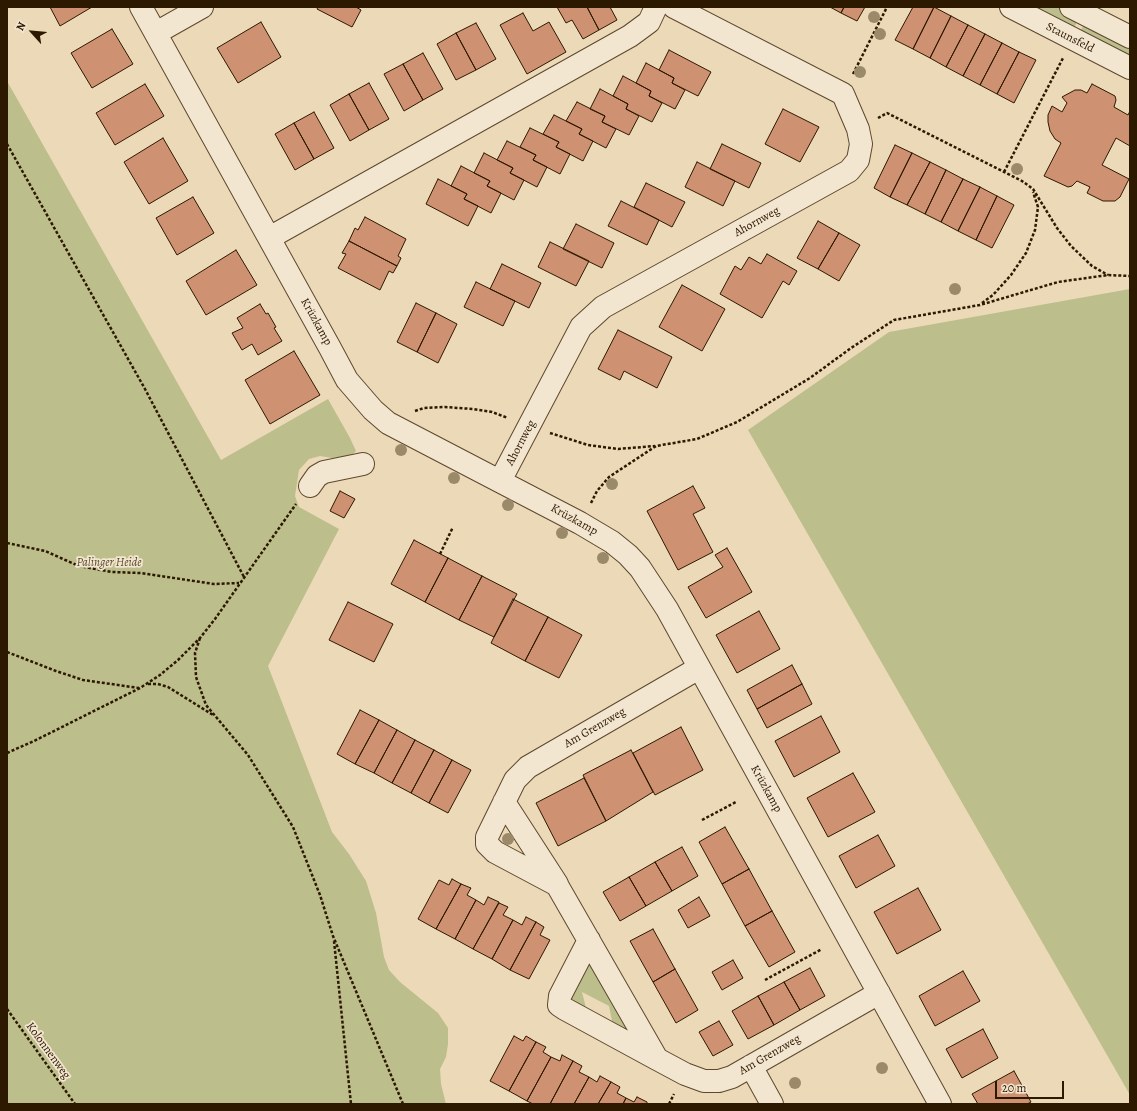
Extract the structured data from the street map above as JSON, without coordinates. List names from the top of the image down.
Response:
{
  "streets": {
    "street": [
      "Staunsfeld",
      "Ahornweg",
      "Krüzkamp",
      "Am Grenzweg"
    ],
    "path": ["Kolonnenweg"]
  },
  "crossings": [
    ["Ahornweg", "Krüzkamp"],
    ["Krüzkamp", "Am Grenzweg"]
  ],
  "parks": ["Palinger Heide"],
  "scale_bar": "20 m",
  "north": "top left"
}
